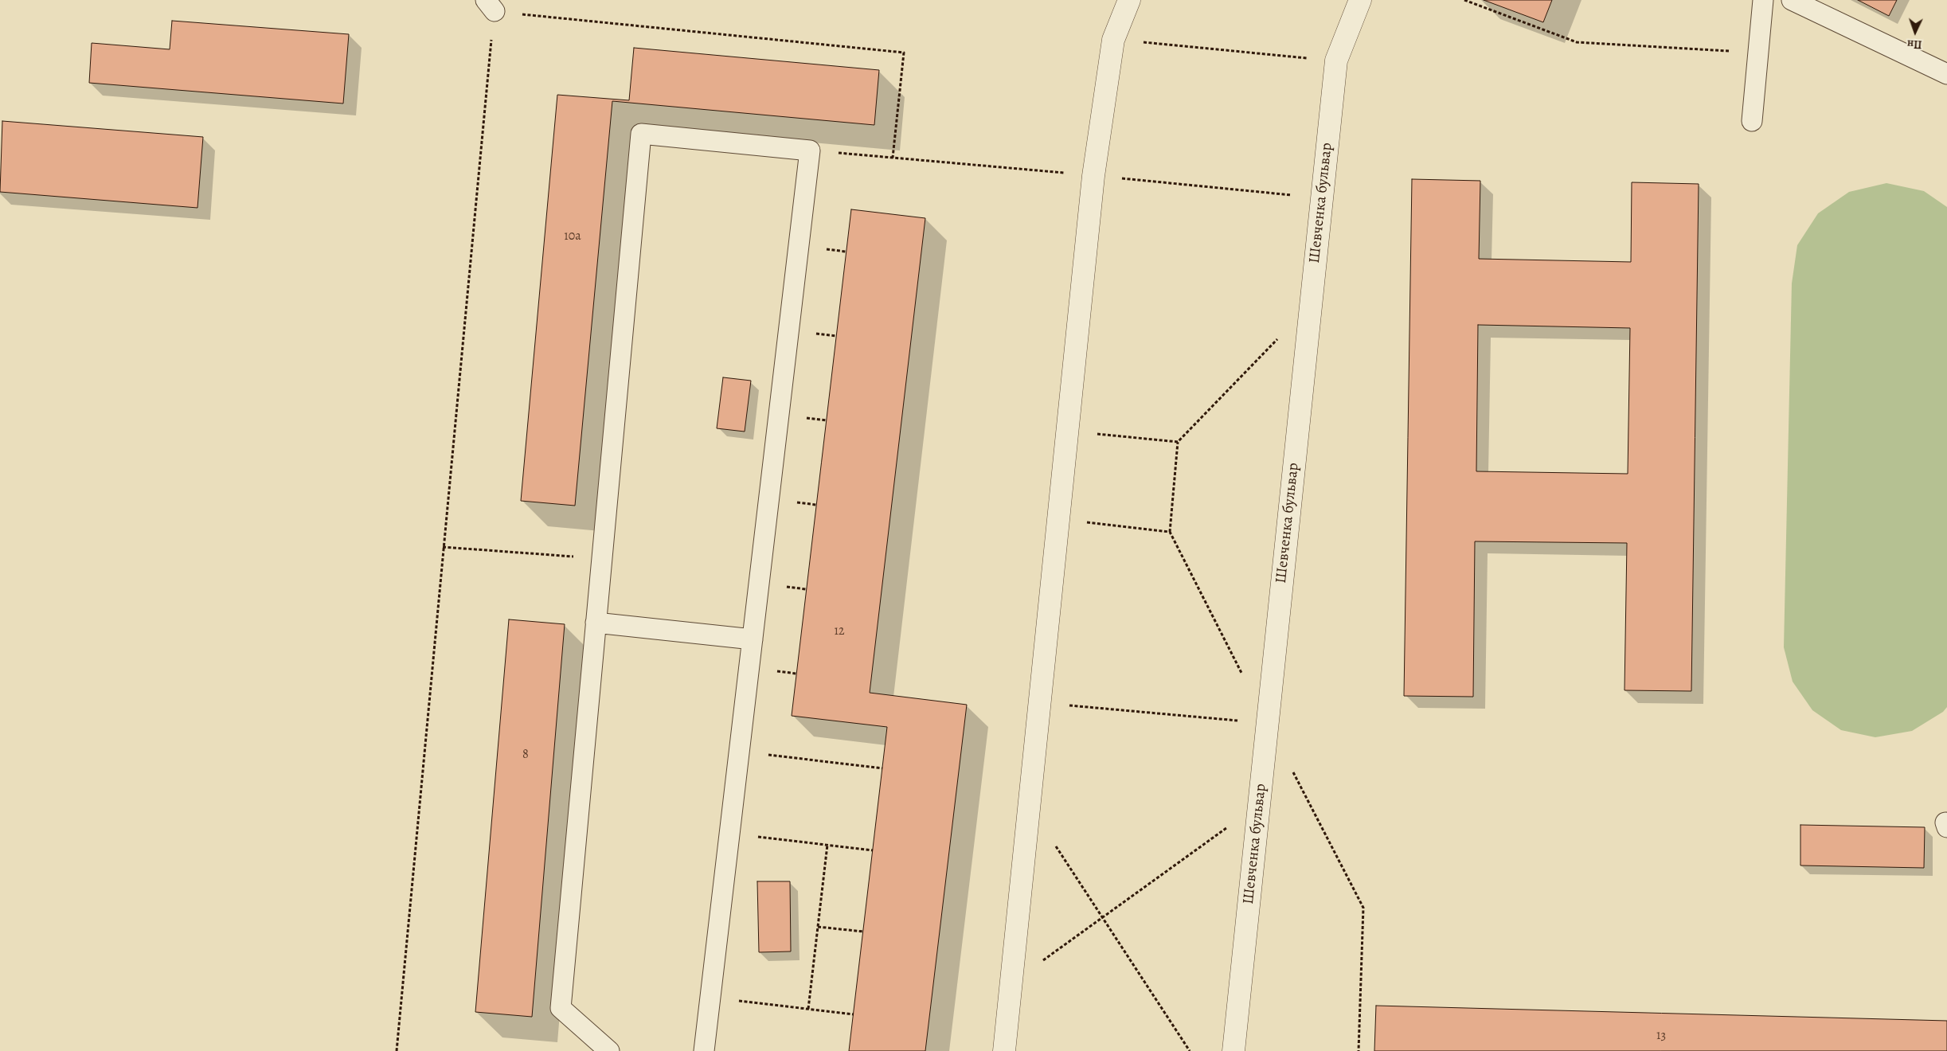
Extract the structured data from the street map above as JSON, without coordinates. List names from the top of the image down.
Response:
{
  "streets": {
    "street": ["Шевченка бульвар"]
  },
  "house_numbers": [
    "10а",
    "12",
    "8",
    "13"
  ],
  "north": "bottom"
}
